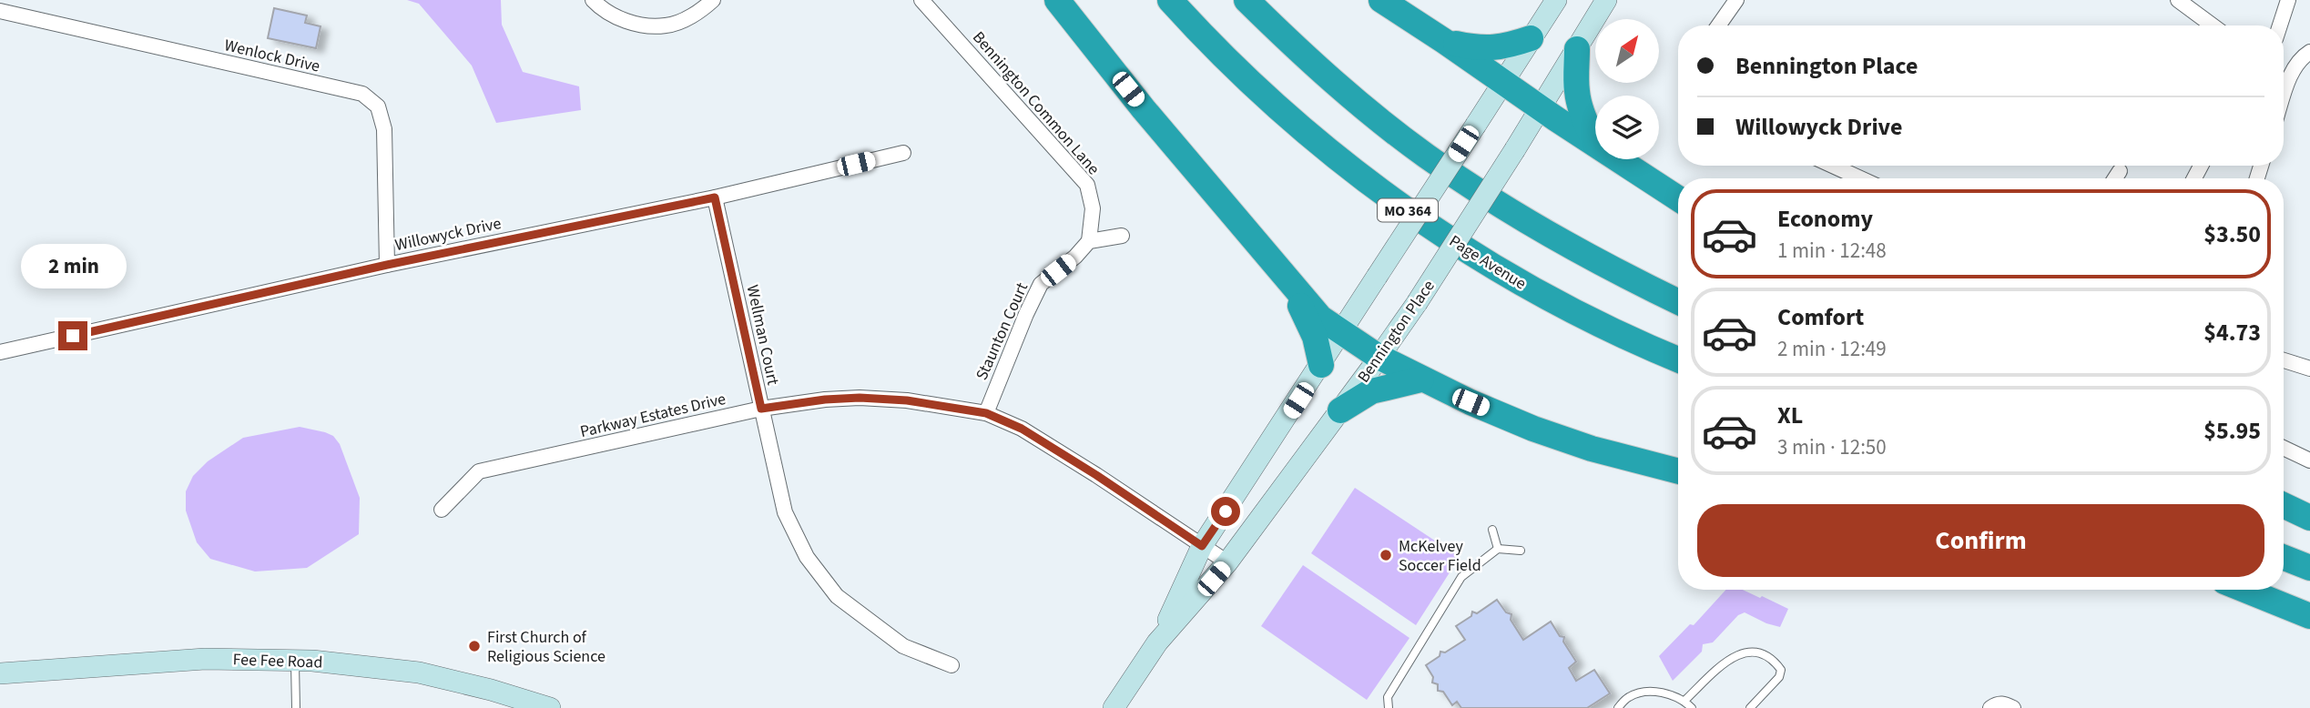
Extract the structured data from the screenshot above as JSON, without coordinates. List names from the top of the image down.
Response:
{
  "streets": {
    "highway": ["MO 364", "Page Avenue"],
    "main road": ["Bennington Place", "Fee Fee Road"],
    "street": [
      "Wenlock Drive",
      "Bennington Common Lane",
      "Willowyck Drive",
      "Staunton Court",
      "Wellman Court",
      "Parkway Estates Drive"
    ]
  },
  "crossings": [
    ["Wenlock Drive", "Willowyck Drive"],
    ["Bennington Common Lane", "Staunton Court"],
    ["Willowyck Drive", "Wellman Court"],
    ["Staunton Court", "Parkway Estates Drive"],
    ["Bennington Place", "Parkway Estates Drive"],
    ["Wellman Court", "Parkway Estates Drive"]
  ],
  "places": ["McKelvey Soccer Field", "First Church of Religious Science"],
  "north": "top right",
  "page": {
    "banner": ["Bennington Place", "Willowyck Drive"],
    "list": [
      {
        "name": "Economy",
        "note": "1 min · 12:48",
        "value": "$3.50"
      },
      {
        "name": "Comfort",
        "note": "2 min · 12:49",
        "value": "$4.73"
      },
      {
        "name": "XL",
        "note": "3 min · 12:50",
        "value": "$5.95"
      }
    ],
    "bubble": "2 min",
    "buttons": "Confirm"
  }
}
